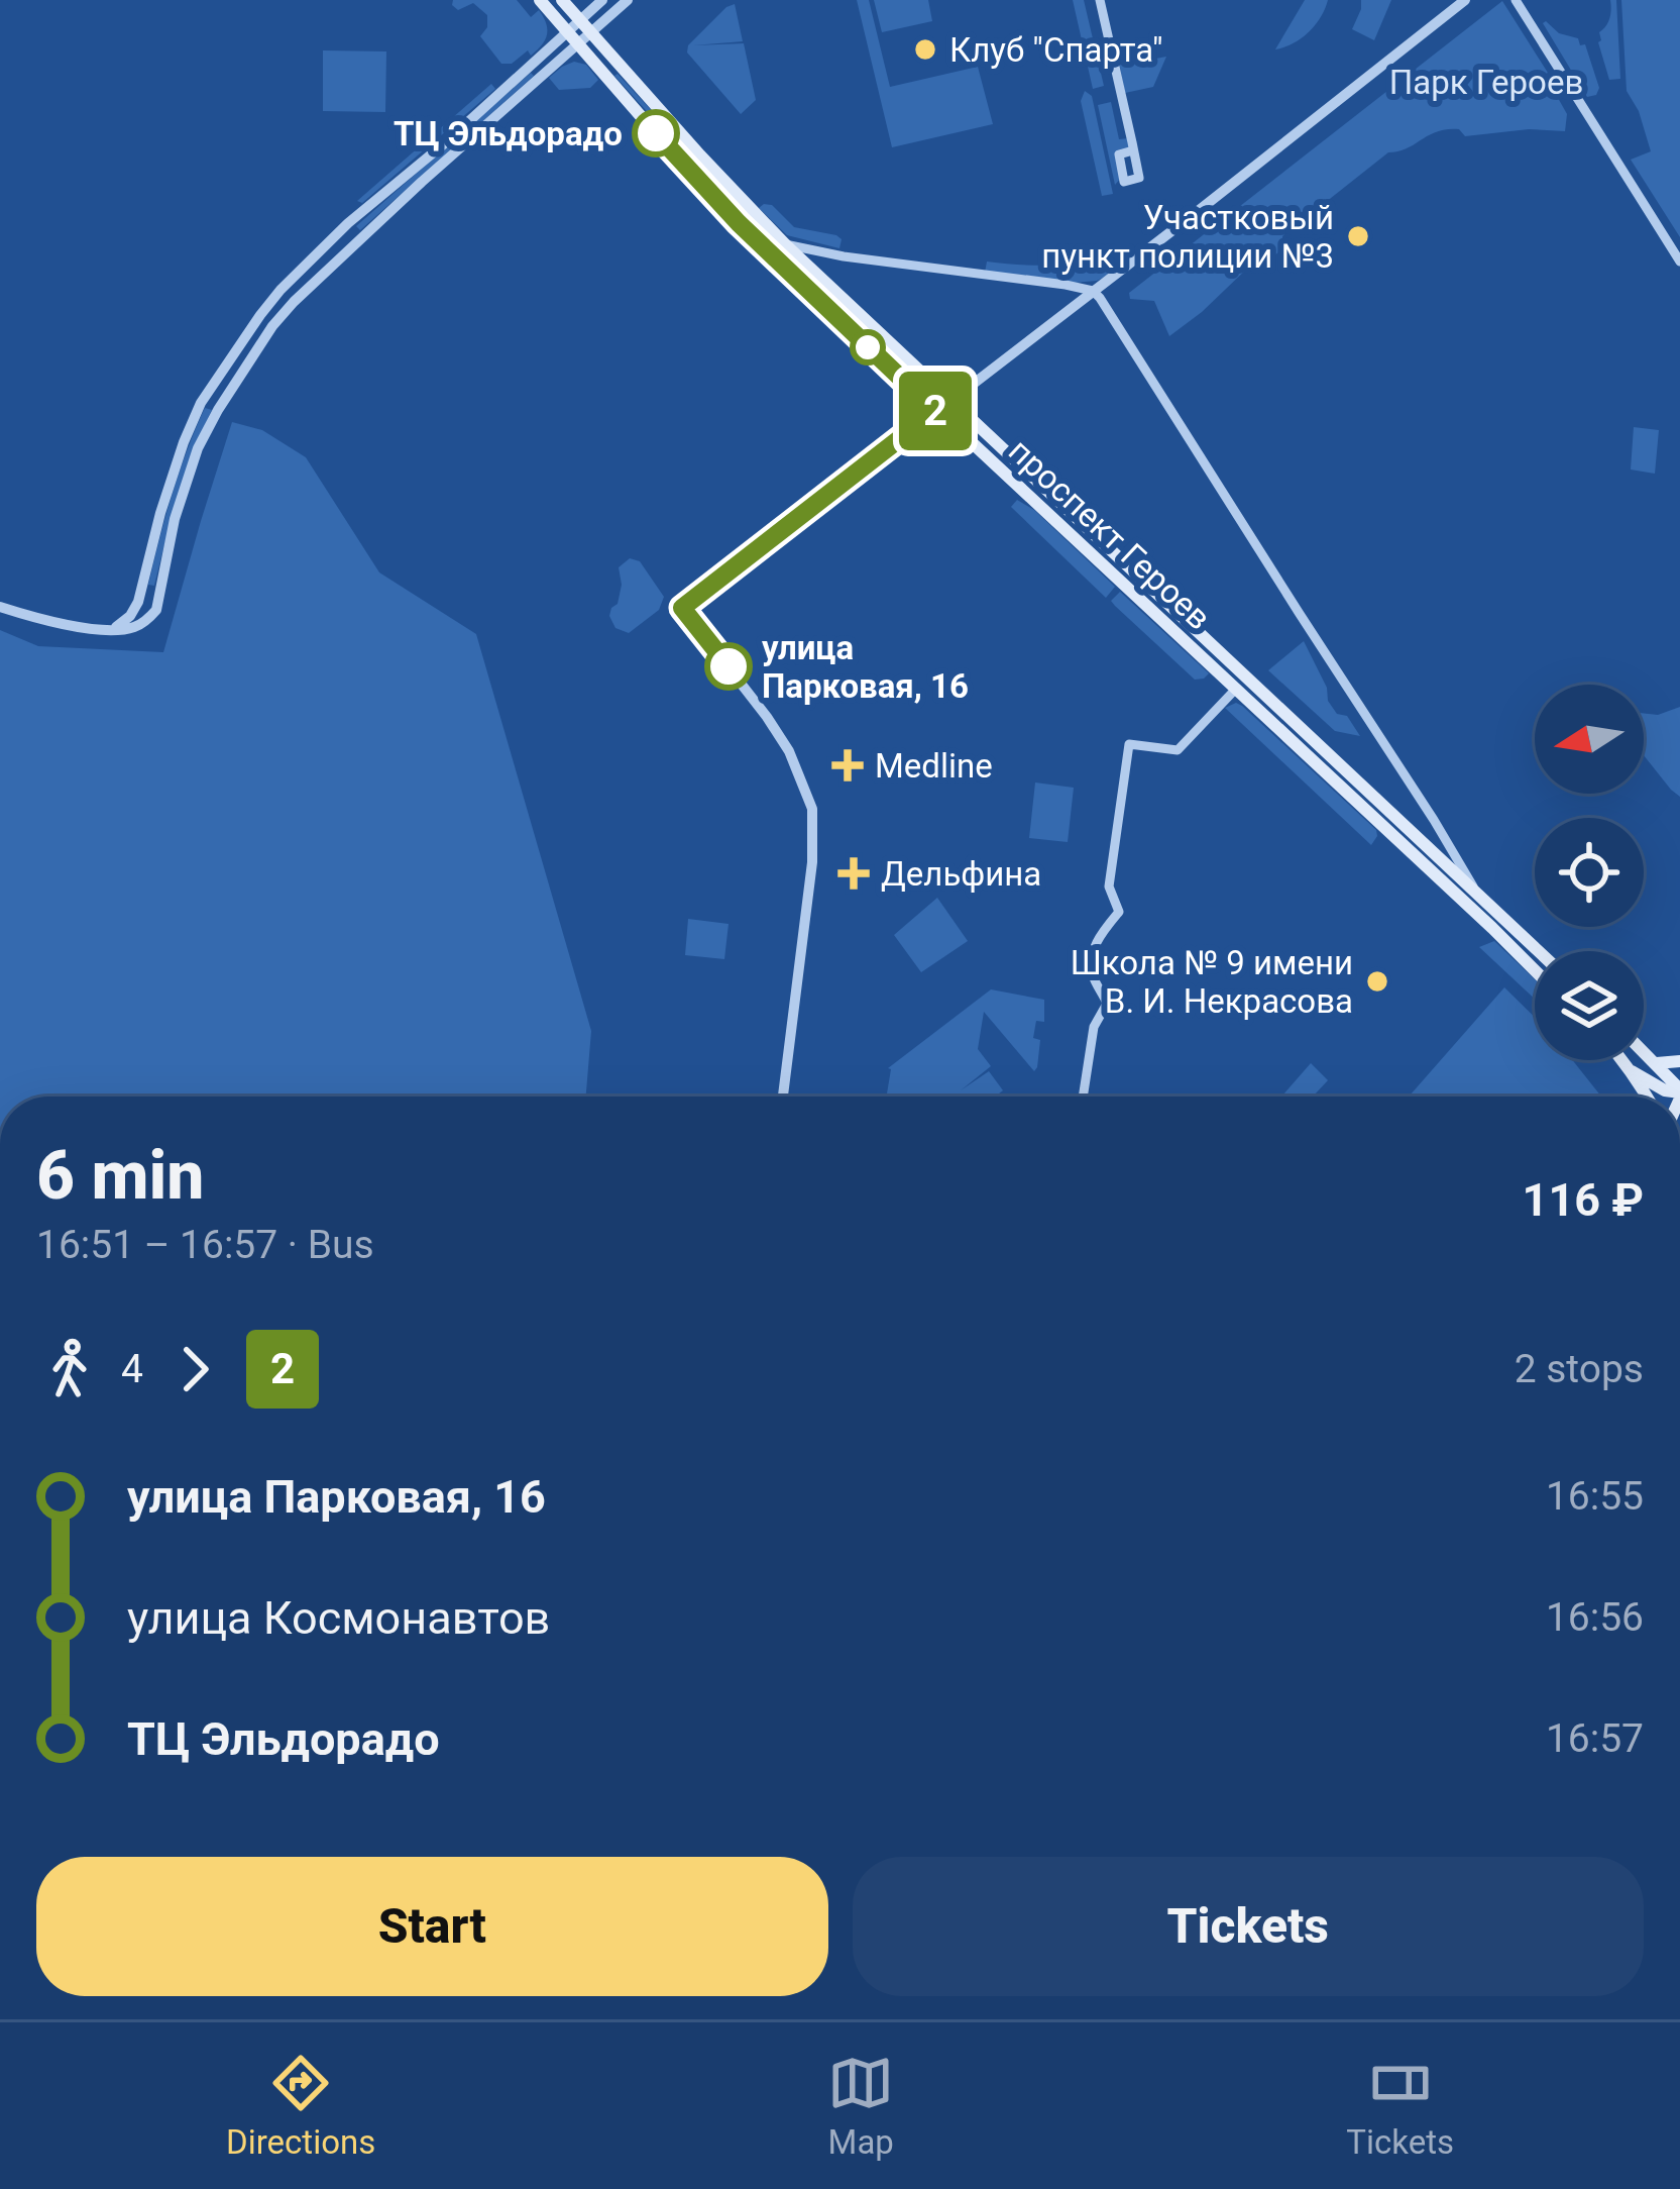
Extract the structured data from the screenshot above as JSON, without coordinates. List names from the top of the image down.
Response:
{
  "streets": {
    "main road": ["проспект Героев"]
  },
  "parks": ["Парк Героев"],
  "places": {
    "other": [
      "Клуб \"Спарта\"",
      "ТЦ Эльдорадо",
      "Участковый пункт полиции №3",
      "улица Парковая, 16",
      "Школа № 9 имени В. И. Некрасова"
    ],
    "health": ["Medline", "Дельфина"]
  },
  "lines": ["bus line 2"],
  "north": "left",
  "page": {
    "on_map": "2",
    "heading": ["6 min", "16:51 – 16:57 · Bus", "116 ₽"],
    "legs": ["4", "2", "2 stops"],
    "list": [
      {
        "name": "улица Парковая, 16",
        "value": "16:55"
      },
      {
        "name": "улица Космонавтов",
        "value": "16:56"
      },
      {
        "name": "ТЦ Эльдорадо",
        "value": "16:57"
      }
    ],
    "buttons": ["Start", "Tickets"],
    "tabs": ["Directions", "Map", "Tickets"]
  }
}
